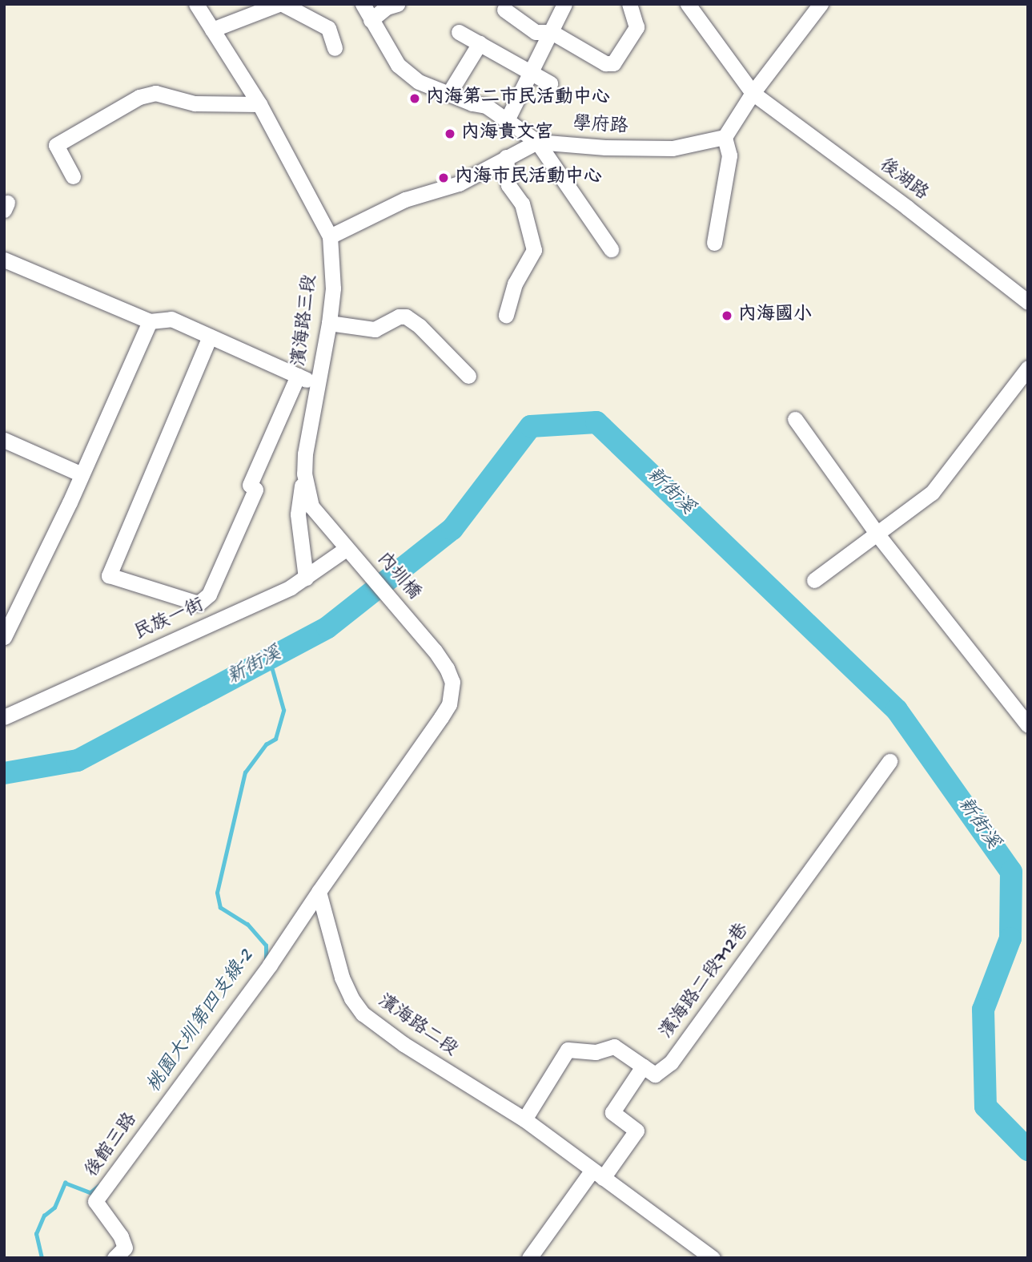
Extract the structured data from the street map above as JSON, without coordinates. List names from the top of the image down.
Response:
{
  "streets": {
    "street": [
      "學府路",
      "後湖路",
      "濱海路三段",
      "內圳橋",
      "民族一街",
      "濱海路二段712巷",
      "濱海路二段",
      "後館三路"
    ]
  },
  "crossings": [
    ["濱海路三段", "內圳橋"],
    ["濱海路三段", "民族一街"],
    ["內圳橋", "民族一街"],
    ["內圳橋", "濱海路二段"],
    ["內圳橋", "後館三路"],
    ["濱海路二段", "後館三路"]
  ],
  "water": ["新街溪", "桃園大圳第四支線-2"],
  "places": [
    "內海第二市民活動中心",
    "內海貴文宮",
    "內海市民活動中心",
    "内海國小"
  ]
}
